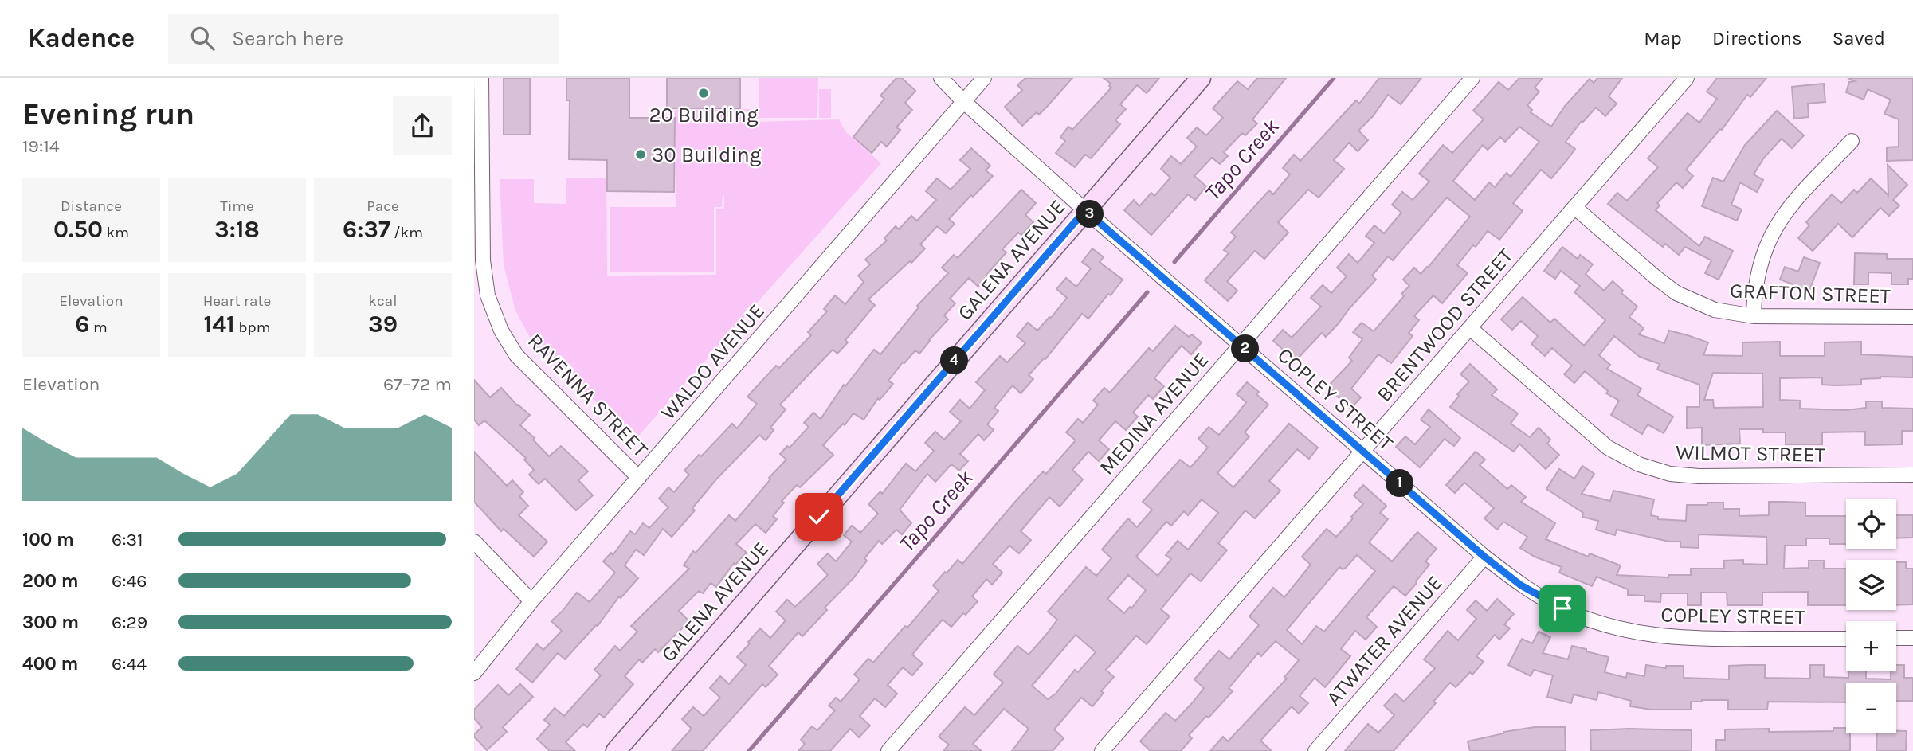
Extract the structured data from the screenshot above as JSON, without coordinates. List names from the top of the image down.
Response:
{
  "streets": {
    "street": [
      "GALENA AVENUE",
      "GRAFTON STREET",
      "BRENTWOOD STREET",
      "WALDO AVENUE",
      "RAVENNA STREET",
      "COPLEY STREET",
      "MEDINA AVENUE",
      "WILMOT STREET",
      "ATWATER AVENUE"
    ]
  },
  "crossings": [
    ["GALENA AVENUE", "COPLEY STREET"],
    ["GRAFTON STREET", "BRENTWOOD STREET"],
    ["BRENTWOOD STREET", "COPLEY STREET"],
    ["BRENTWOOD STREET", "WILMOT STREET"],
    ["WALDO AVENUE", "RAVENNA STREET"],
    ["WALDO AVENUE", "COPLEY STREET"],
    ["COPLEY STREET", "MEDINA AVENUE"],
    ["COPLEY STREET", "ATWATER AVENUE"]
  ],
  "water": ["Tapo Creek"],
  "places": ["20 Building", "30 Building"],
  "page": {
    "header": "Kadence",
    "search": "Search here",
    "nav": ["Map", "Directions", "Saved"],
    "heading": ["Evening run", "19:14"],
    "stats": [
      ["Distance", "0.50 km"],
      ["Time", "3:18"],
      ["Pace", "6:37 /km"],
      ["Elevation", "6 m"],
      ["Heart rate", "141 bpm"],
      ["kcal", "39"]
    ],
    "pins": [
      "3",
      "2",
      "4",
      "1"
    ],
    "chart": ["Elevation", "67–72 m"],
    "map_buttons": ["+", "−"],
    "list": [
      {
        "name": "100 m",
        "note": "6:31"
      },
      {
        "name": "200 m",
        "note": "6:46"
      },
      {
        "name": "300 m",
        "note": "6:29"
      },
      {
        "name": "400 m",
        "note": "6:44"
      }
    ]
  }
}
